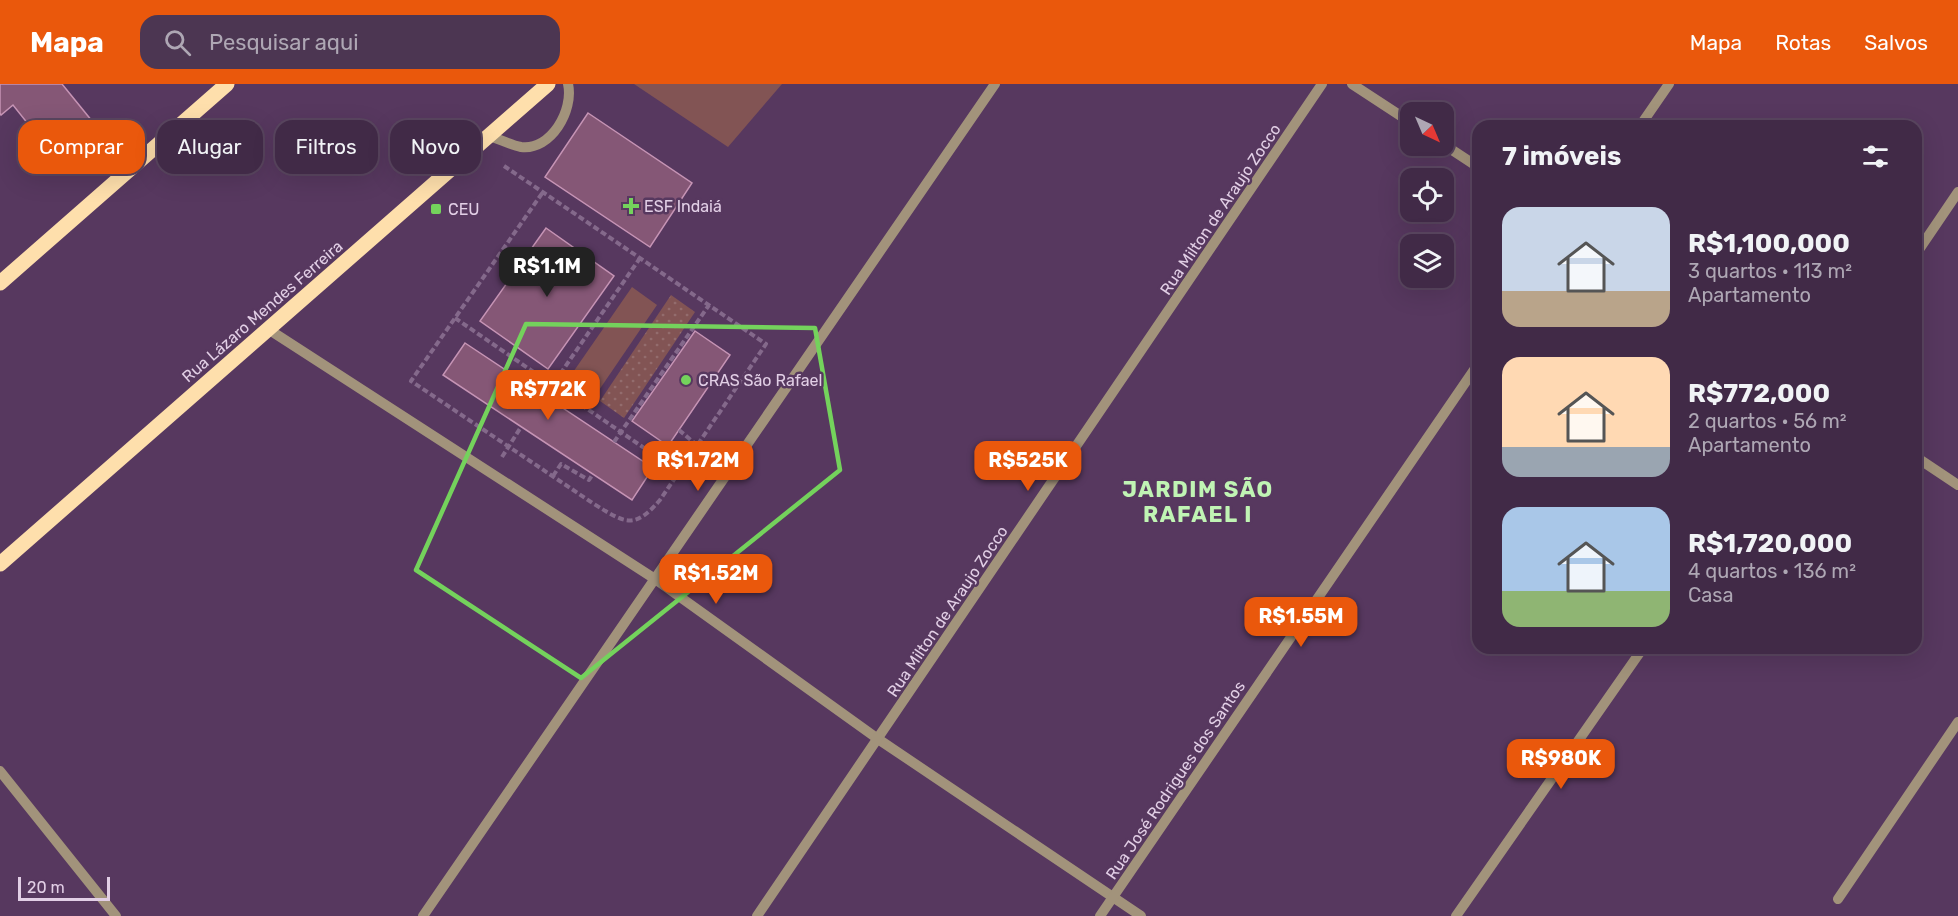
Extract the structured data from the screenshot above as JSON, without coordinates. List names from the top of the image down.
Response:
{
  "streets": {
    "main road": ["Rua Lázaro Mendes Ferreira"],
    "street": ["Rua Milton de Araujo Zocco", "Rua José Rodrigues dos Santos"]
  },
  "districts": ["JARDIM SÃO RAFAEL I"],
  "places": {
    "health": ["ESF Indaiá"],
    "transit": ["CEU"],
    "other": ["CRAS São Rafael"]
  },
  "scale_bar": "20 m",
  "north": "bottom right",
  "page": {
    "header": "Mapa",
    "search": "Pesquisar aqui",
    "nav": ["Mapa", "Rotas", "Salvos"],
    "chip": [
      "Comprar",
      "Alugar",
      "Filtros",
      "Novo"
    ],
    "heading": "7 imóveis",
    "list": [
      {
        "name": "R$1,100,000",
        "note": "3 quartos · 113 m² · Apartamento"
      },
      {
        "name": "R$772,000",
        "note": "2 quartos · 56 m² · Apartamento"
      },
      {
        "name": "R$1,720,000",
        "note": "4 quartos · 136 m² · Casa"
      }
    ],
    "price": [
      "R$1.1M",
      "R$772K",
      "R$1.72M",
      "R$525K",
      "R$1.52M",
      "R$1.55M",
      "R$980K"
    ],
    "scale": "20 m"
  }
}
